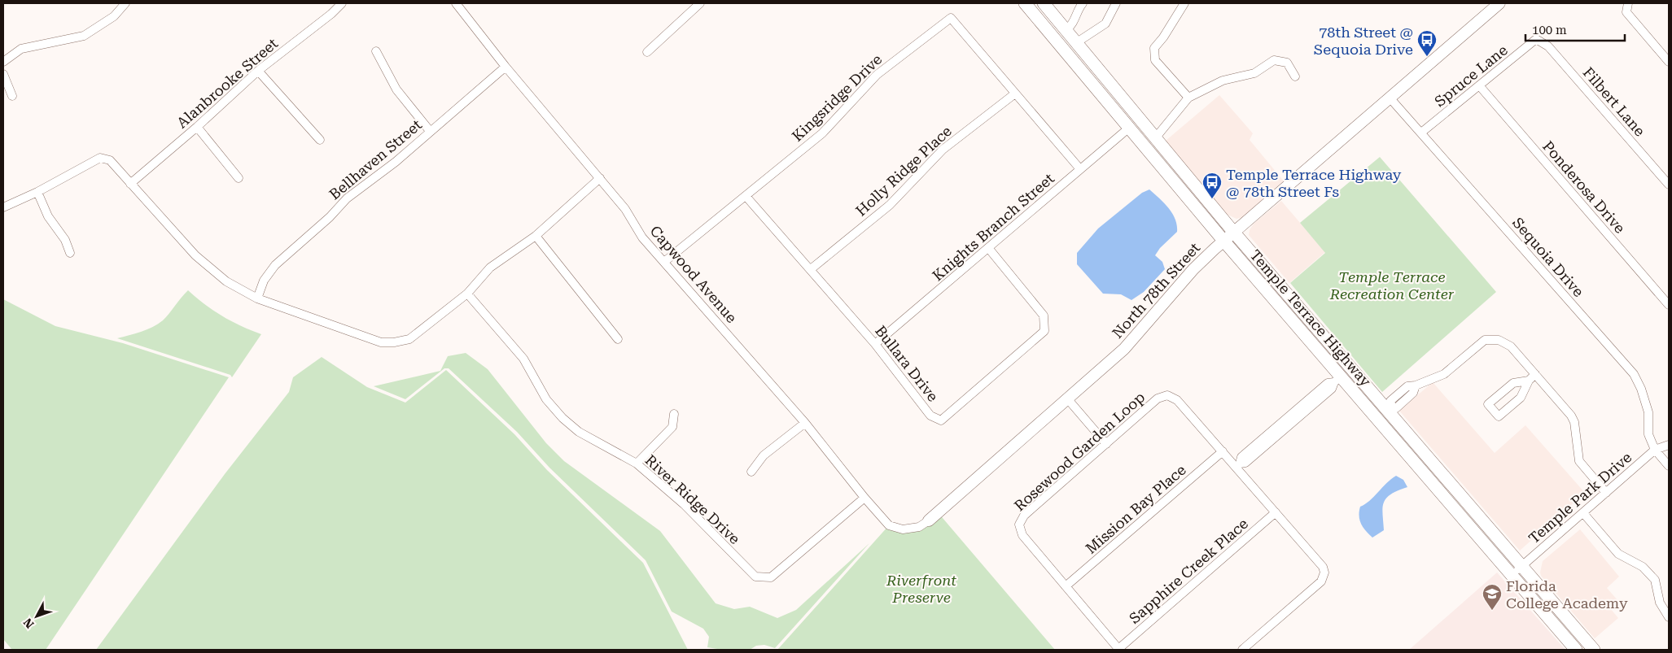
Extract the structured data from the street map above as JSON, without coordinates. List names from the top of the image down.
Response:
{
  "streets": {
    "main road": ["Temple Terrace Highway"],
    "street": [
      "Spruce Lane",
      "Alanbrooke Street",
      "Kingsridge Drive",
      "Filbert Lane",
      "Bellhaven Street",
      "Holly Ridge Place",
      "Ponderosa Drive",
      "Knights Branch Street",
      "Sequoia Drive",
      "Capwood Avenue",
      "North 78th Street",
      "Bullara Drive",
      "Rosewood Garden Loop",
      "Temple Park Drive",
      "River Ridge Drive",
      "Mission Bay Place",
      "Sapphire Creek Place"
    ]
  },
  "crossings": [
    ["Spruce Lane", "Filbert Lane"],
    ["Spruce Lane", "Ponderosa Drive"],
    ["Spruce Lane", "Sequoia Drive"],
    ["Kingsridge Drive", "Holly Ridge Place"],
    ["Kingsridge Drive", "Knights Branch Street"],
    ["Kingsridge Drive", "Capwood Avenue"],
    ["Kingsridge Drive", "Bullara Drive"],
    ["Bellhaven Street", "Capwood Avenue"],
    ["Holly Ridge Place", "Bullara Drive"],
    ["Knights Branch Street", "Temple Terrace Highway"],
    ["Knights Branch Street", "Bullara Drive"],
    ["Sequoia Drive", "North 78th Street"],
    ["Sequoia Drive", "Temple Park Drive"],
    ["Capwood Avenue", "North 78th Street"],
    ["Capwood Avenue", "River Ridge Drive"],
    ["North 78th Street", "Temple Terrace Highway"],
    ["Temple Terrace Highway", "Temple Park Drive"],
    ["Rosewood Garden Loop", "Mission Bay Place"],
    ["Rosewood Garden Loop", "Sapphire Creek Place"]
  ],
  "parks": ["Temple Terrace Recreation Center", "Riverfront Preserve"],
  "places": {
    "bus stop": ["78th Street @ Sequoia Drive", "Temple Terrace Highway @ 78th Street Fs"],
    "school or university": ["Florida College Academy"]
  },
  "scale_bar": "100 m",
  "north": "bottom left"
}
